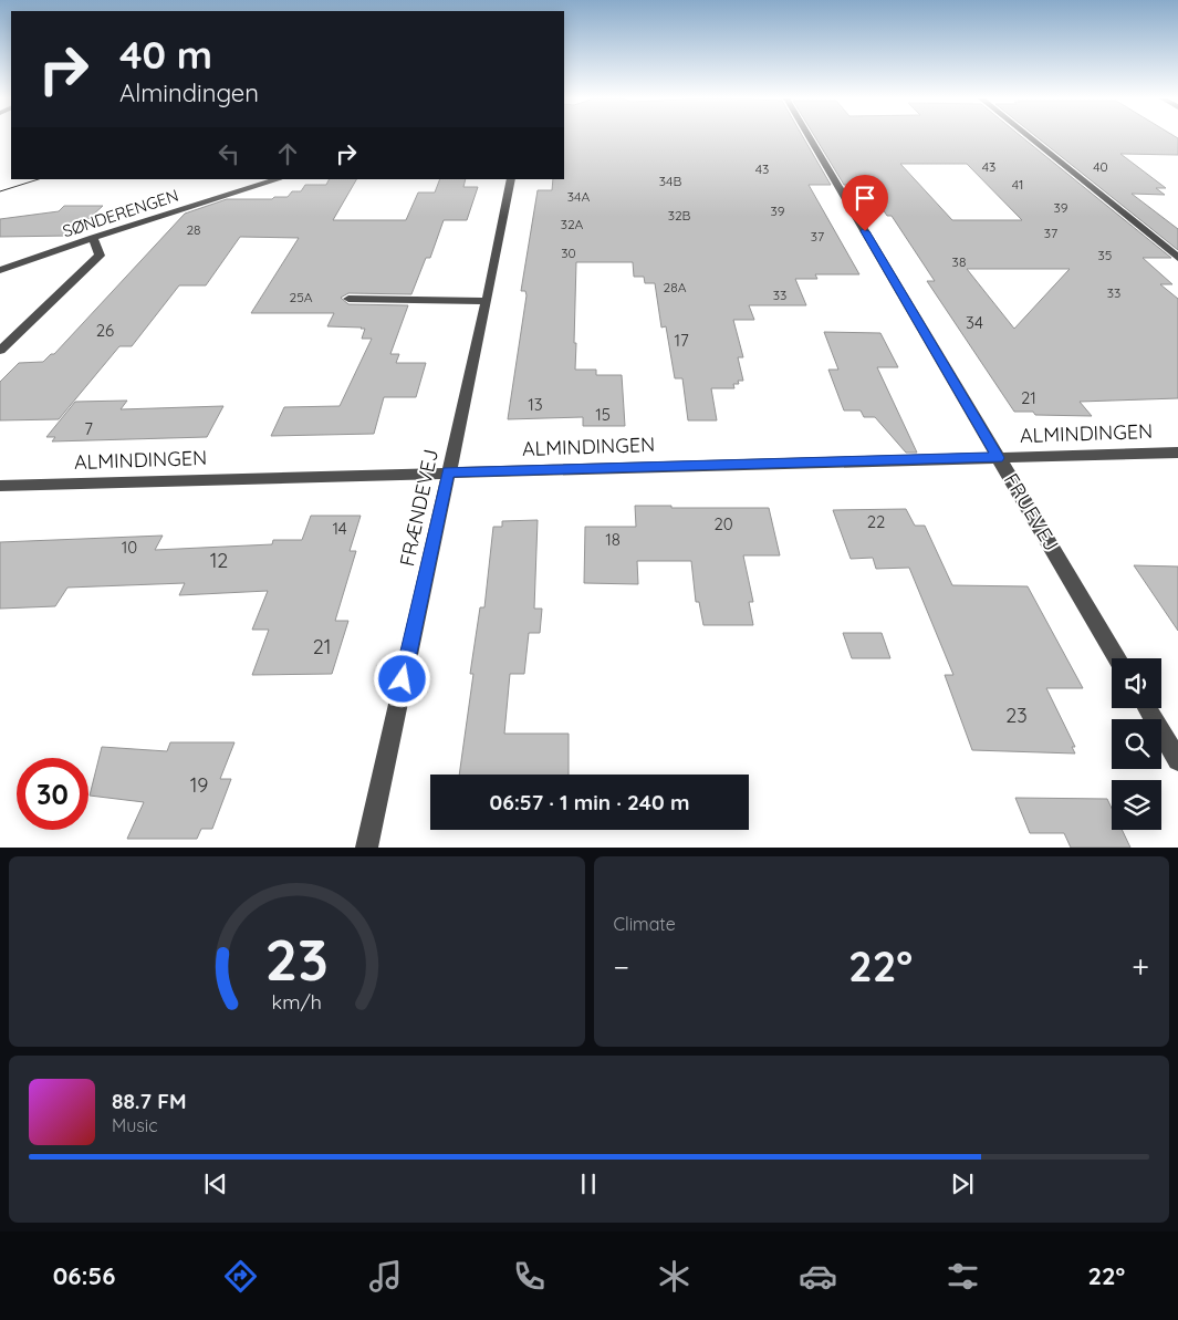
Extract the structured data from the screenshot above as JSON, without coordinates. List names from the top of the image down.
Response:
{
  "streets": {
    "street": [
      "SØNDERENGEN",
      "ALMINDINGEN",
      "FRÆNDEVEJ",
      "FRUEVEJ"
    ]
  },
  "crossings": [
    ["ALMINDINGEN", "FRÆNDEVEJ"],
    ["ALMINDINGEN", "FRUEVEJ"]
  ],
  "house_numbers": [
    "43",
    "40",
    "43",
    "34B",
    "41",
    "34A",
    "39",
    "39",
    "32B",
    "32A",
    "28",
    "37",
    "37",
    "30",
    "35",
    "38",
    "28A",
    "33",
    "33",
    "25A",
    "34",
    "26",
    "17",
    "21",
    "13",
    "15",
    "7",
    "22",
    "20",
    "14",
    "18",
    "10",
    "12",
    "21",
    "23",
    "19"
  ],
  "page": {
    "turn": ["40 m", "Almindingen"],
    "limit": "30",
    "trip": "06:57 · 1 min · 240 m",
    "tile": "Climate",
    "heat": ["−", "22°", "+"],
    "song": ["88.7 FM", "Music"],
    "tabs": ["06:56", "22°"],
    "gauge": ["23", "km/h"]
  }
}
